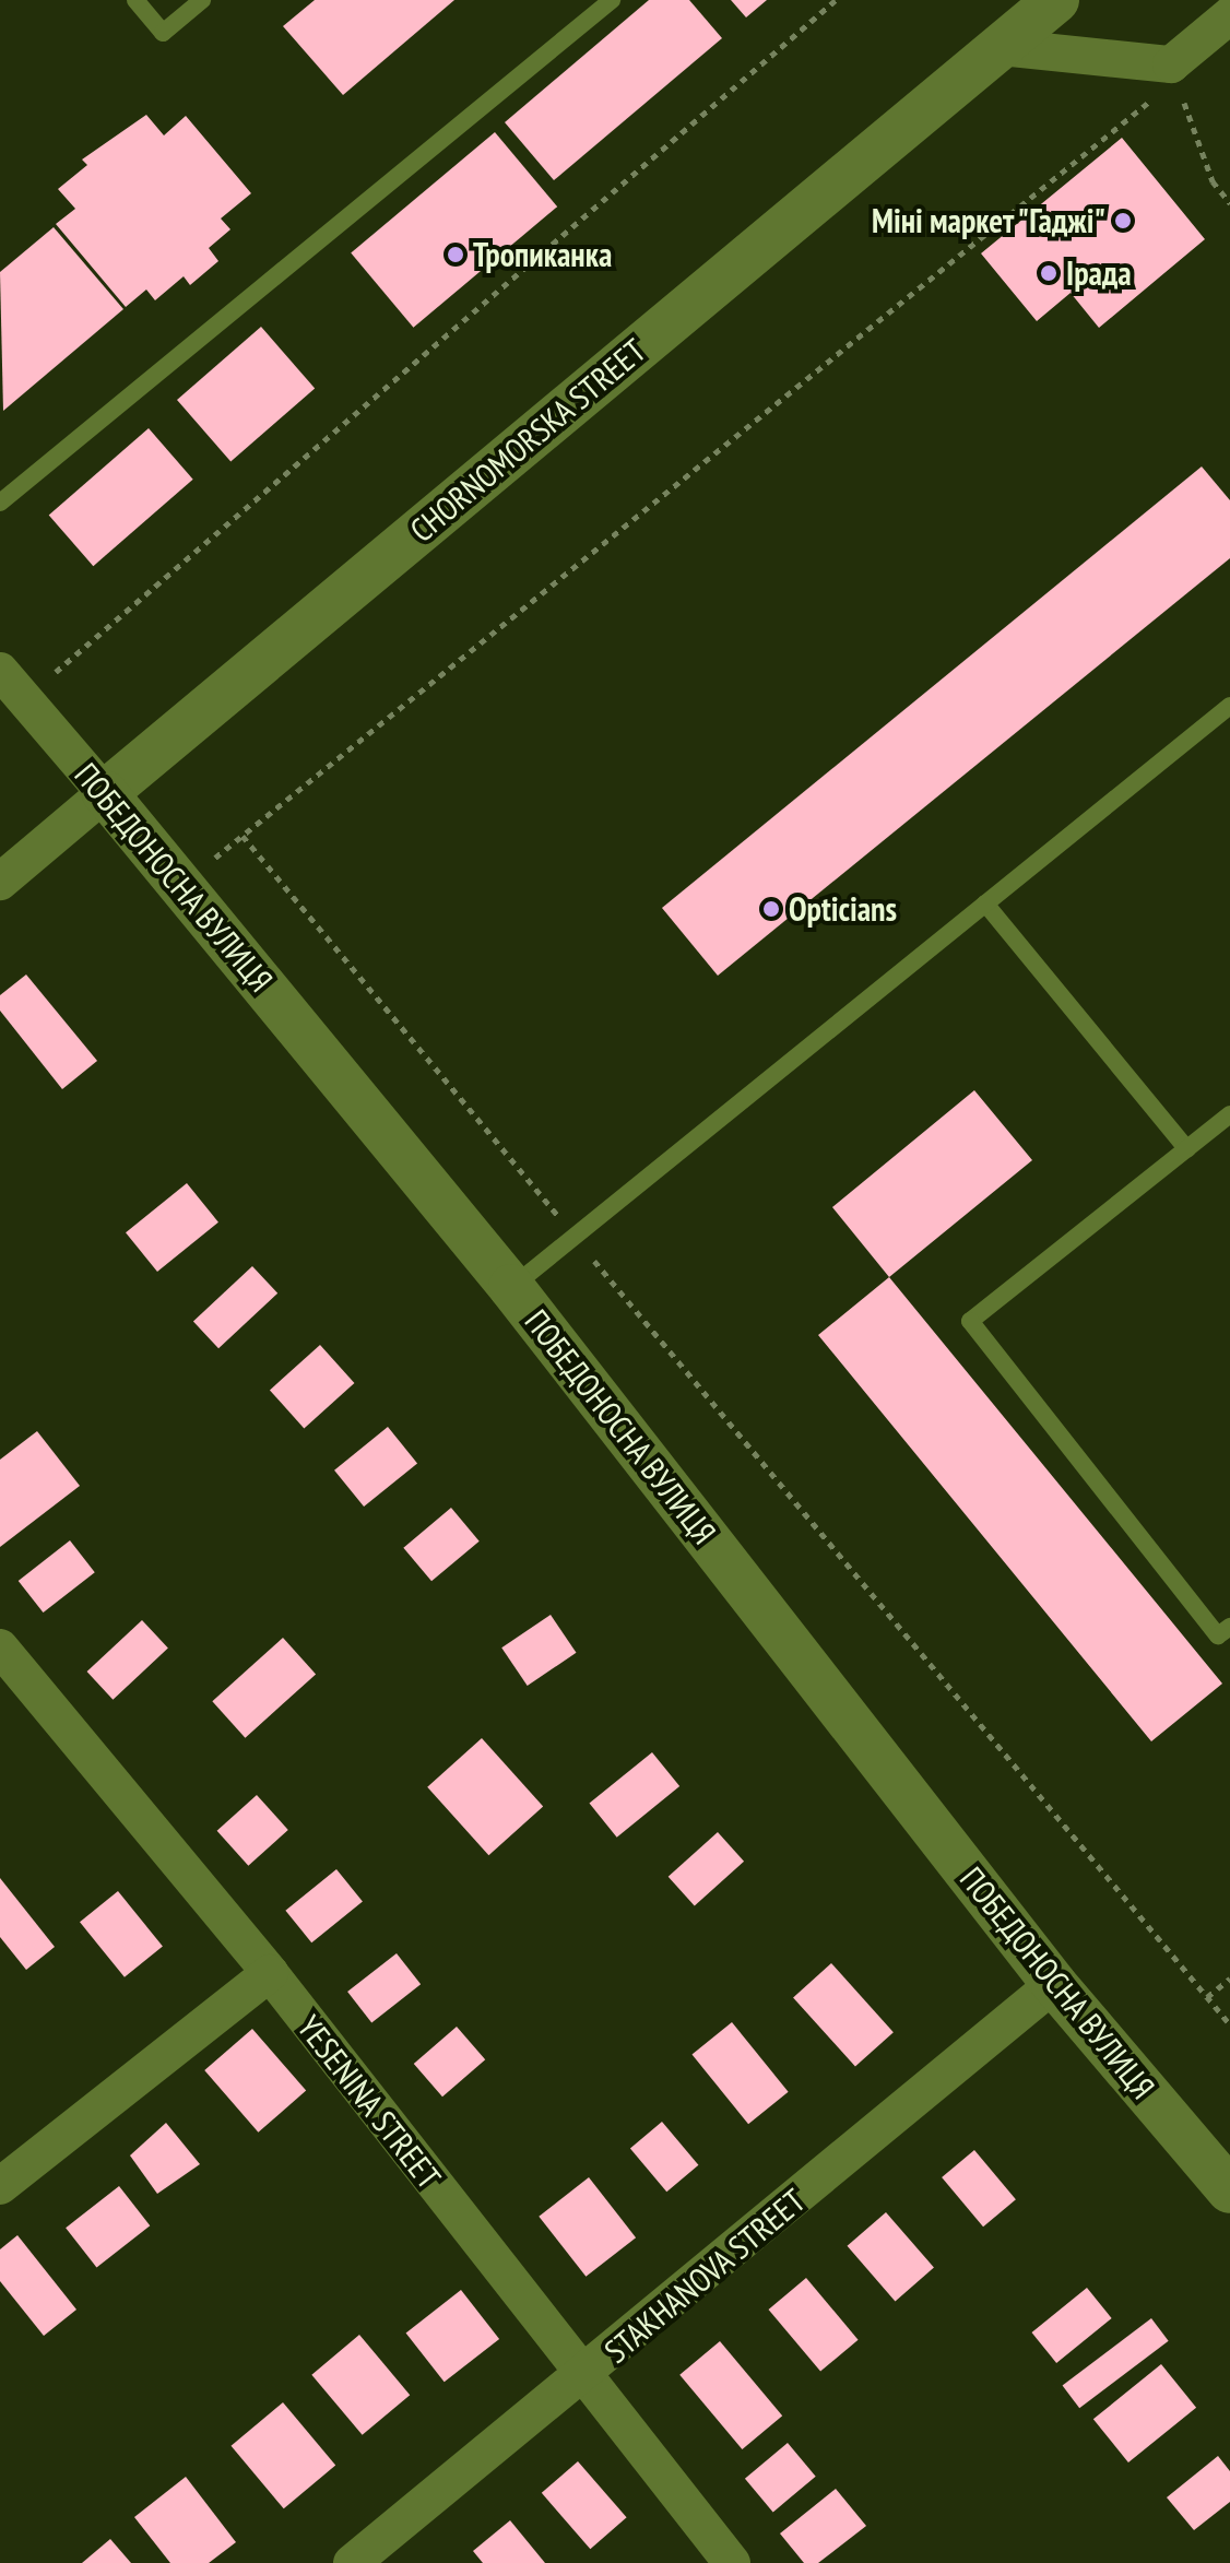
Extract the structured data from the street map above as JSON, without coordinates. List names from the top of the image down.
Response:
{
  "streets": {
    "street": [
      "CHORNOMORSKA STREET",
      "ПОБЕДОНОСНА ВУЛИЦЯ",
      "YESENINA STREET",
      "STAKHANOVA STREET"
    ]
  },
  "crossings": [
    ["CHORNOMORSKA STREET", "ПОБЕДОНОСНА ВУЛИЦЯ"],
    ["ПОБЕДОНОСНА ВУЛИЦЯ", "STAKHANOVA STREET"],
    ["YESENINA STREET", "STAKHANOVA STREET"]
  ],
  "places": [
    "Міні маркет \"Гаджі\"",
    "Тропиканка",
    "Ірада",
    "Opticians"
  ]
}
